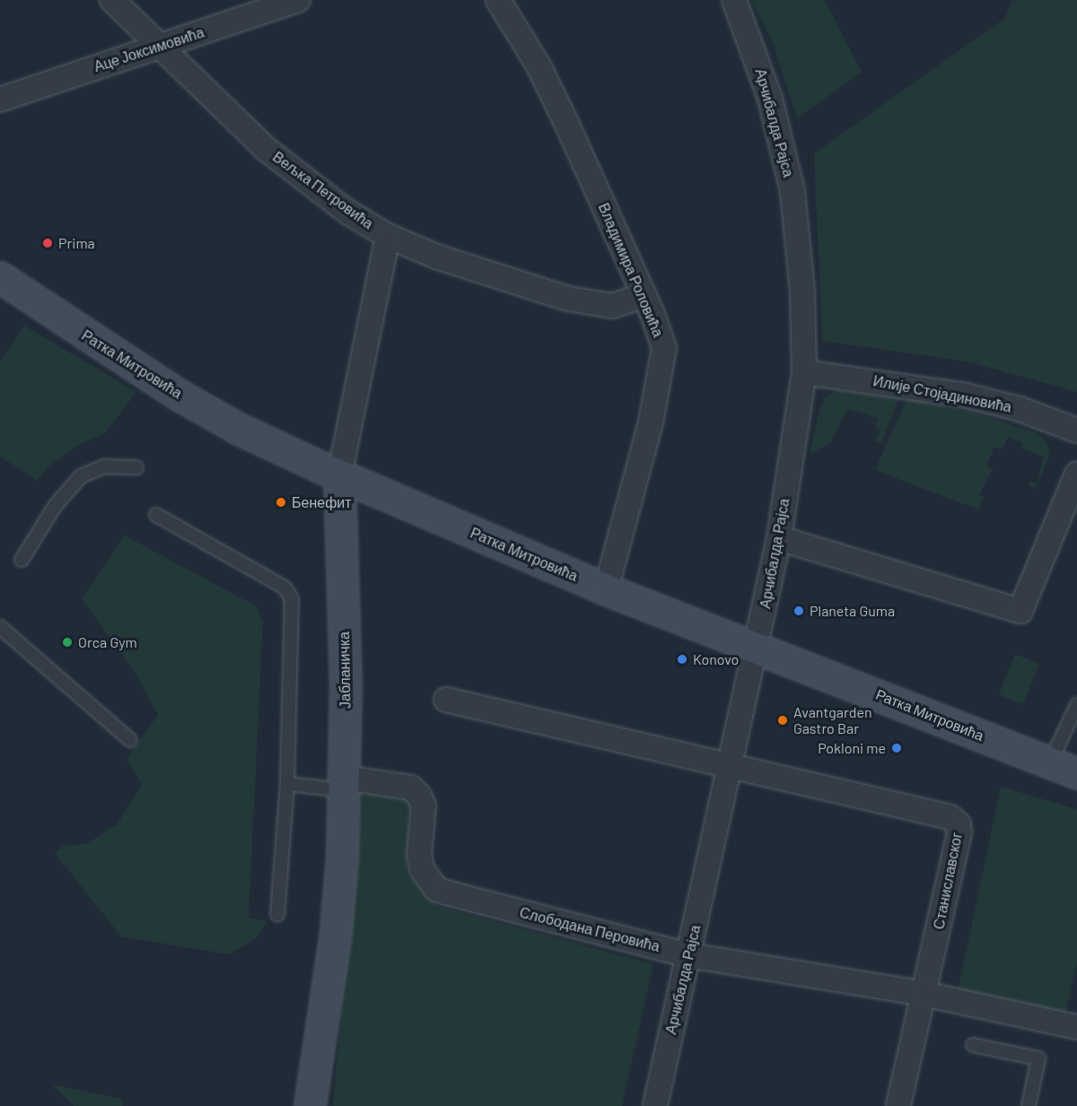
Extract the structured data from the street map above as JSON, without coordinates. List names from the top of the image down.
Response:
{
  "streets": {
    "main road": ["Ратка Митровића", "Јабланичка"],
    "street": [
      "Аце Јоксимовића",
      "Арчибалда Рајса",
      "Вељка Петровића",
      "Владимира Роловића",
      "Илије Стојадиновића",
      "Станиславског",
      "Слободана Перовића"
    ]
  },
  "crossings": [
    ["Аце Јоксимовића", "Вељка Петровића"],
    ["Арчибалда Рајса", "Ратка Митровића"],
    ["Арчибалда Рајса", "Илије Стојадиновића"],
    ["Арчибалда Рајса", "Станиславског"],
    ["Арчибалда Рајса", "Слободана Перовића"],
    ["Вељка Петровића", "Владимира Роловића"],
    ["Вељка Петровића", "Јабланичка"],
    ["Владимира Роловића", "Ратка Митровића"],
    ["Ратка Митровића", "Јабланичка"],
    ["Јабланичка", "Слободана Перовића"],
    ["Станиславског", "Слободана Перовића"]
  ],
  "places": [
    "Prima",
    "Бенефит",
    "Planeta Guma",
    "Orca Gym",
    "Konovo",
    "Avantgarden Gastro Bar",
    "Pokloni me"
  ]
}
